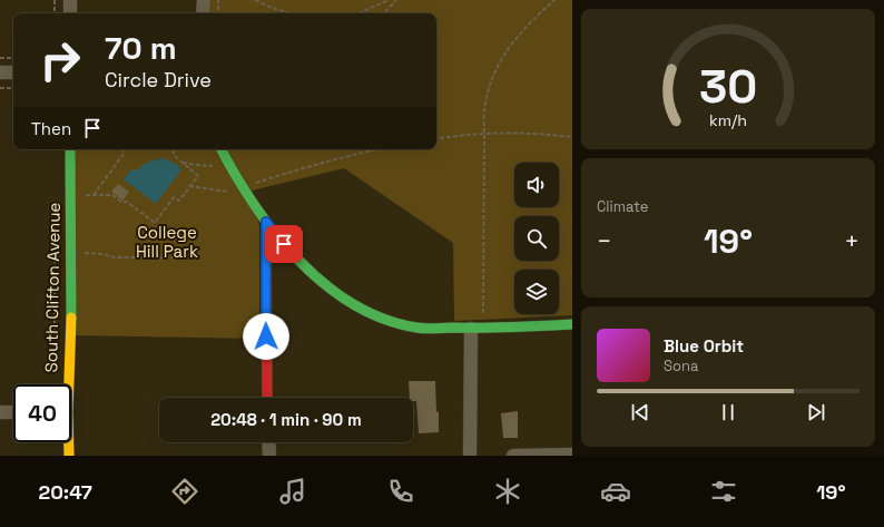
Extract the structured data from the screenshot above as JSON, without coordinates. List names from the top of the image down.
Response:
{
  "streets": {
    "street": ["South Clifton Avenue"]
  },
  "parks": ["College Hill Park"],
  "page": {
    "turn": ["70 m", "Circle Drive"],
    "then": "Then",
    "tile": "Climate",
    "heat": ["−", "19°", "+"],
    "song": ["Blue Orbit", "Sona"],
    "limit": "40",
    "trip": "20:48 · 1 min · 90 m",
    "tabs": ["20:47", "19°"],
    "gauge": ["30", "km/h"]
  }
}
